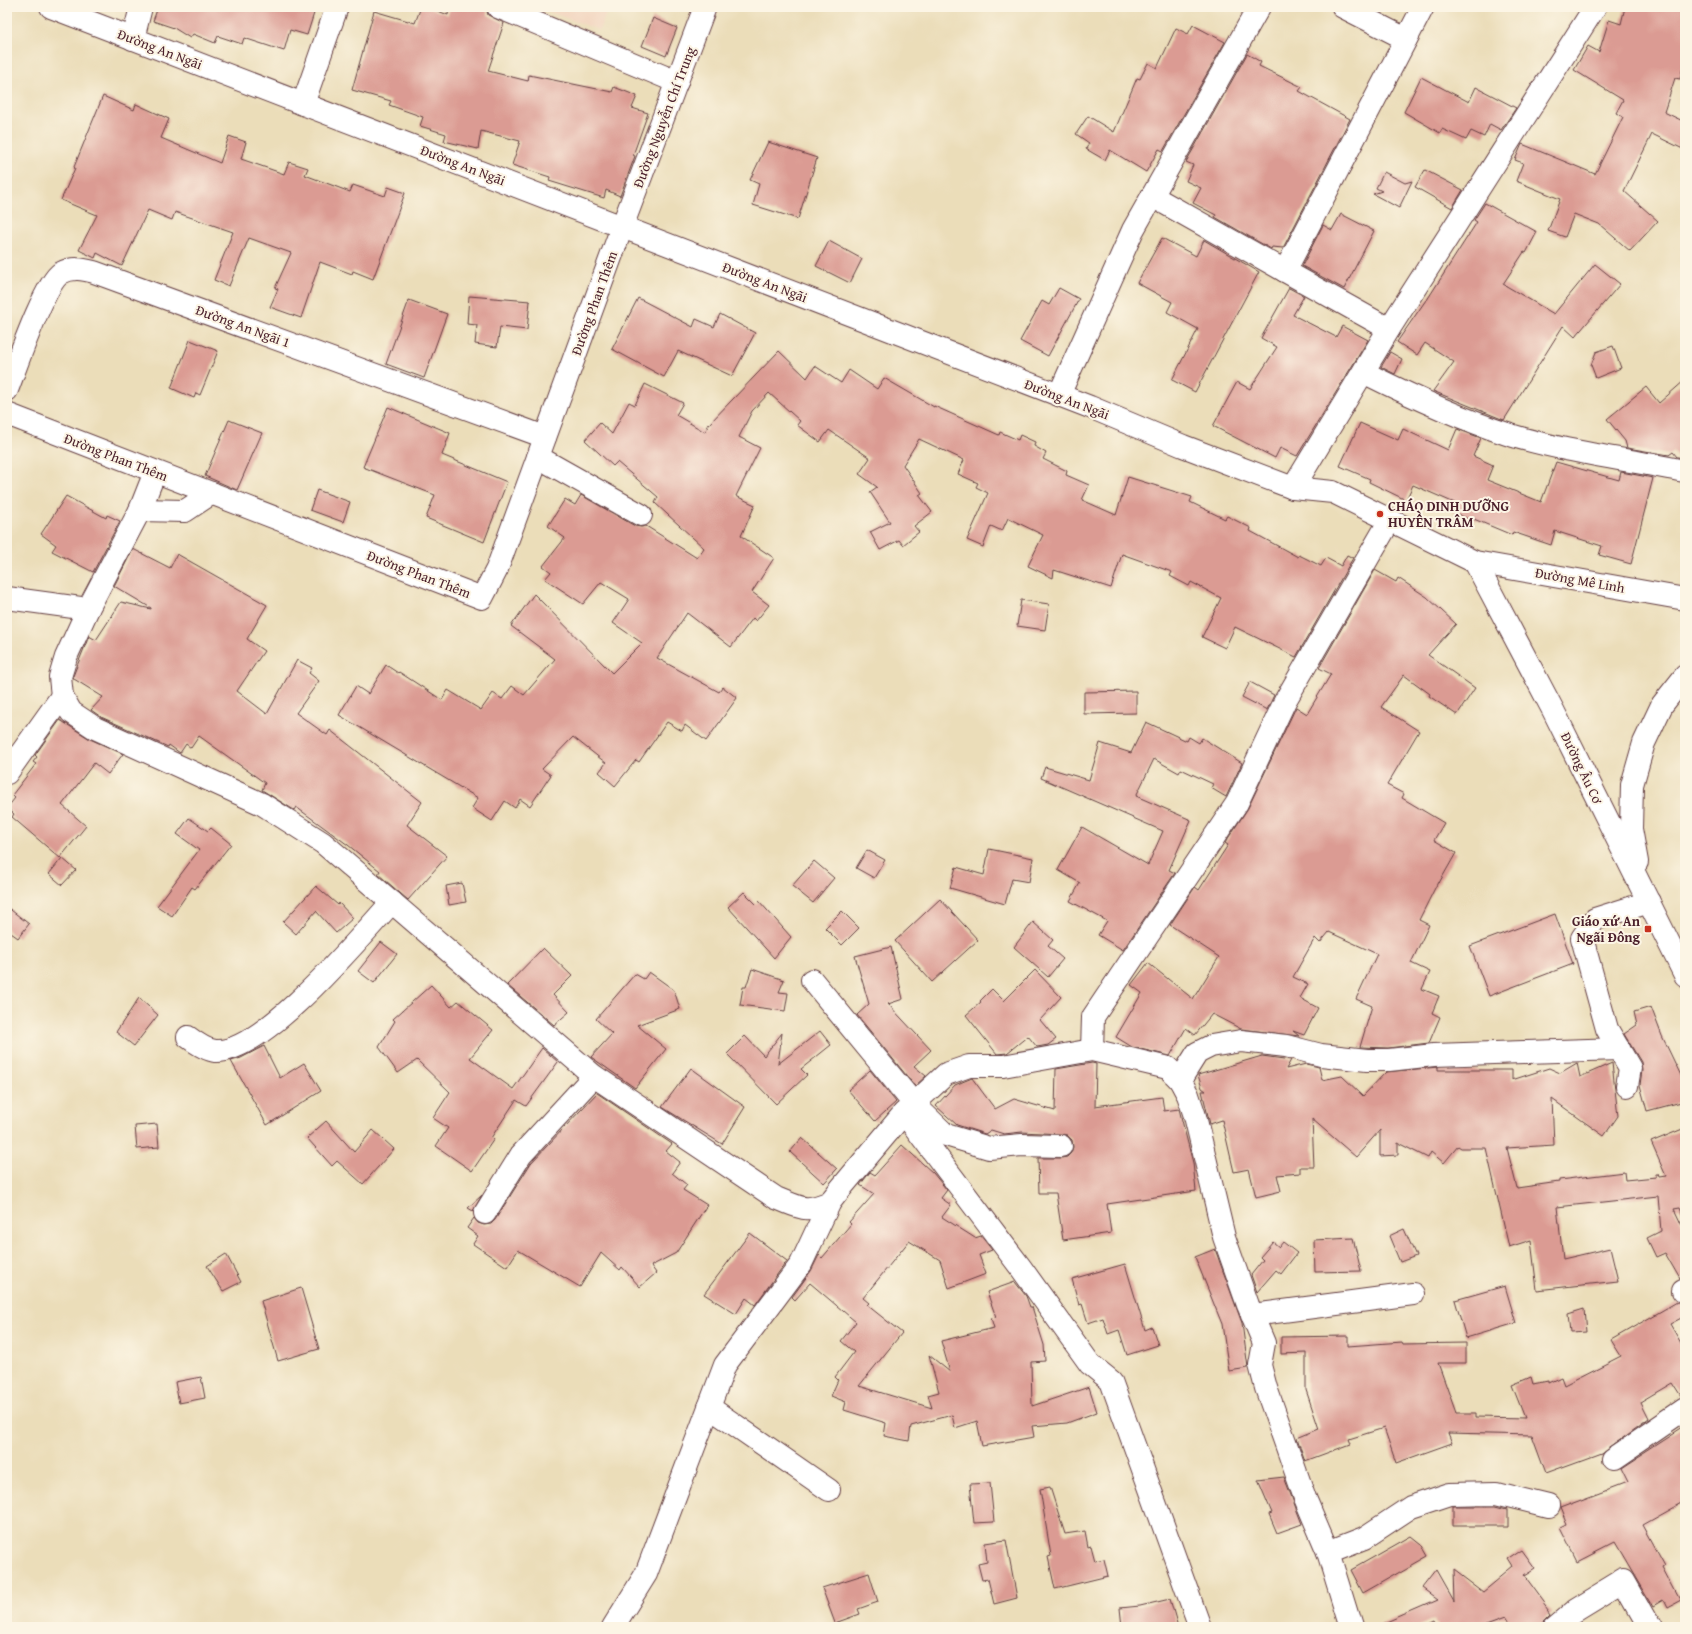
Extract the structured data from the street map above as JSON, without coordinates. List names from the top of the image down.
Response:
{
  "streets": {
    "street": [
      "Đường An Ngãi",
      "Đường Nguyễn Chí Trung",
      "Đường Phan Thêm",
      "Đường An Ngãi 1",
      "Đường Mê Linh",
      "Đường Âu Cơ"
    ]
  },
  "crossings": [
    ["Đường An Ngãi", "Đường Nguyễn Chí Trung"],
    ["Đường An Ngãi", "Đường Phan Thêm"],
    ["Đường An Ngãi", "Đường Mê Linh"],
    ["Đường An Ngãi", "Đường Âu Cơ"],
    ["Đường Nguyễn Chí Trung", "Đường Phan Thêm"],
    ["Đường Phan Thêm", "Đường An Ngãi 1"],
    ["Đường Mê Linh", "Đường Âu Cơ"]
  ],
  "places": {
    "other": ["CHÁO DINH DƯỠNG HUYỀN TRÂM"],
    "transit": ["Giáo xứ An Ngãi Đông"]
  }
}
